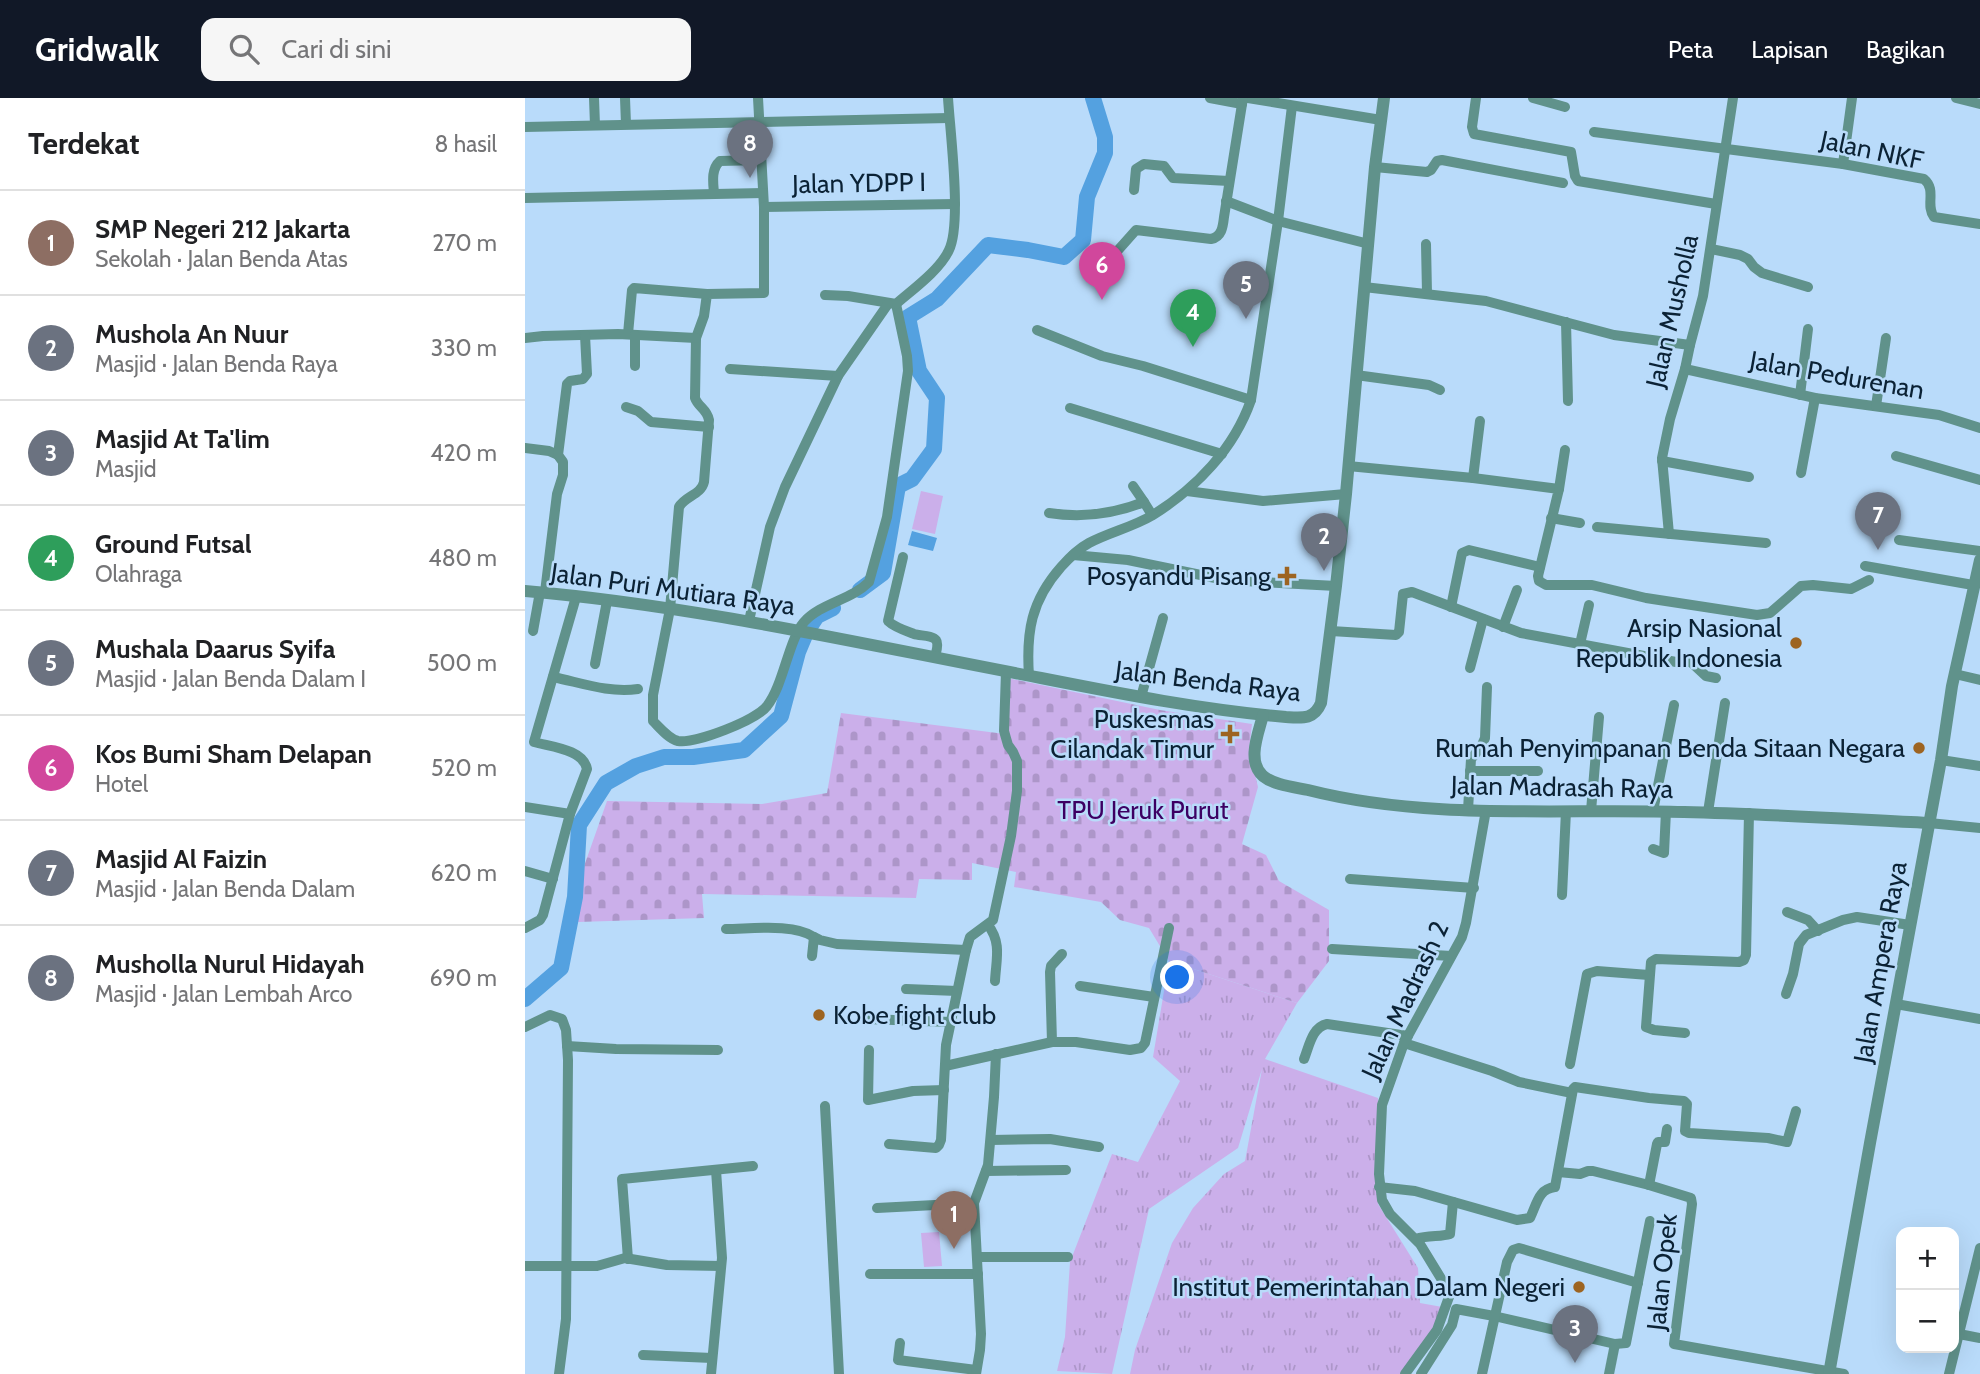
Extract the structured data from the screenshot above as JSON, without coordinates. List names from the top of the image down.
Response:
{
  "streets": {
    "street": [
      "Jalan NKF",
      "Jalan YDPP I",
      "Jalan Musholla",
      "Jalan Pedurenan",
      "Jalan Puri Mutiara Raya",
      "Jalan Benda Raya",
      "Jalan Madrasah Raya",
      "Jalan Ampera Raya",
      "Jalan Madrash 2",
      "Jalan Opek"
    ]
  },
  "crossings": [
    ["Jalan NKF", "Jalan Musholla"],
    ["Jalan Musholla", "Jalan Pedurenan"],
    ["Jalan Puri Mutiara Raya", "Jalan Benda Raya"],
    ["Jalan Benda Raya", "Jalan Madrasah Raya"],
    ["Jalan Madrasah Raya", "Jalan Ampera Raya"],
    ["Jalan Madrasah Raya", "Jalan Madrash 2"],
    ["Jalan Ampera Raya", "Jalan Opek"]
  ],
  "parks": ["TPU Jeruk Purut"],
  "places": {
    "health": ["Posyandu Pisang", "Puskesmas Cilandak Timur"],
    "other": [
      "Arsip Nasional Republik Indonesia",
      "Rumah Penyimpanan Benda Sitaan Negara",
      "Kobe fight club",
      "Institut Pemerintahan Dalam Negeri"
    ]
  },
  "page": {
    "header": "Gridwalk",
    "search": "Cari di sini",
    "nav": ["Peta", "Lapisan", "Bagikan"],
    "heading": ["Terdekat", "8 hasil"],
    "pins": [
      "8",
      "6",
      "5",
      "4",
      "7",
      "2",
      "1",
      "3"
    ],
    "list": [
      {
        "mark": "1",
        "name": "SMP Negeri 212 Jakarta",
        "note": "Sekolah · Jalan Benda Atas",
        "value": "270 m"
      },
      {
        "mark": "2",
        "name": "Mushola An Nuur",
        "note": "Masjid · Jalan Benda Raya",
        "value": "330 m"
      },
      {
        "mark": "3",
        "name": "Masjid At Ta'lim",
        "note": "Masjid",
        "value": "420 m"
      },
      {
        "mark": "4",
        "name": "Ground Futsal",
        "note": "Olahraga",
        "value": "480 m"
      },
      {
        "mark": "5",
        "name": "Mushala Daarus Syifa",
        "note": "Masjid · Jalan Benda Dalam I",
        "value": "500 m"
      },
      {
        "mark": "6",
        "name": "Kos Bumi Sham Delapan",
        "note": "Hotel",
        "value": "520 m"
      },
      {
        "mark": "7",
        "name": "Masjid Al Faizin",
        "note": "Masjid · Jalan Benda Dalam",
        "value": "620 m"
      },
      {
        "mark": "8",
        "name": "Musholla Nurul Hidayah",
        "note": "Masjid · Jalan Lembah Arco",
        "value": "690 m"
      }
    ],
    "map_buttons": ["+", "−"]
  }
}
